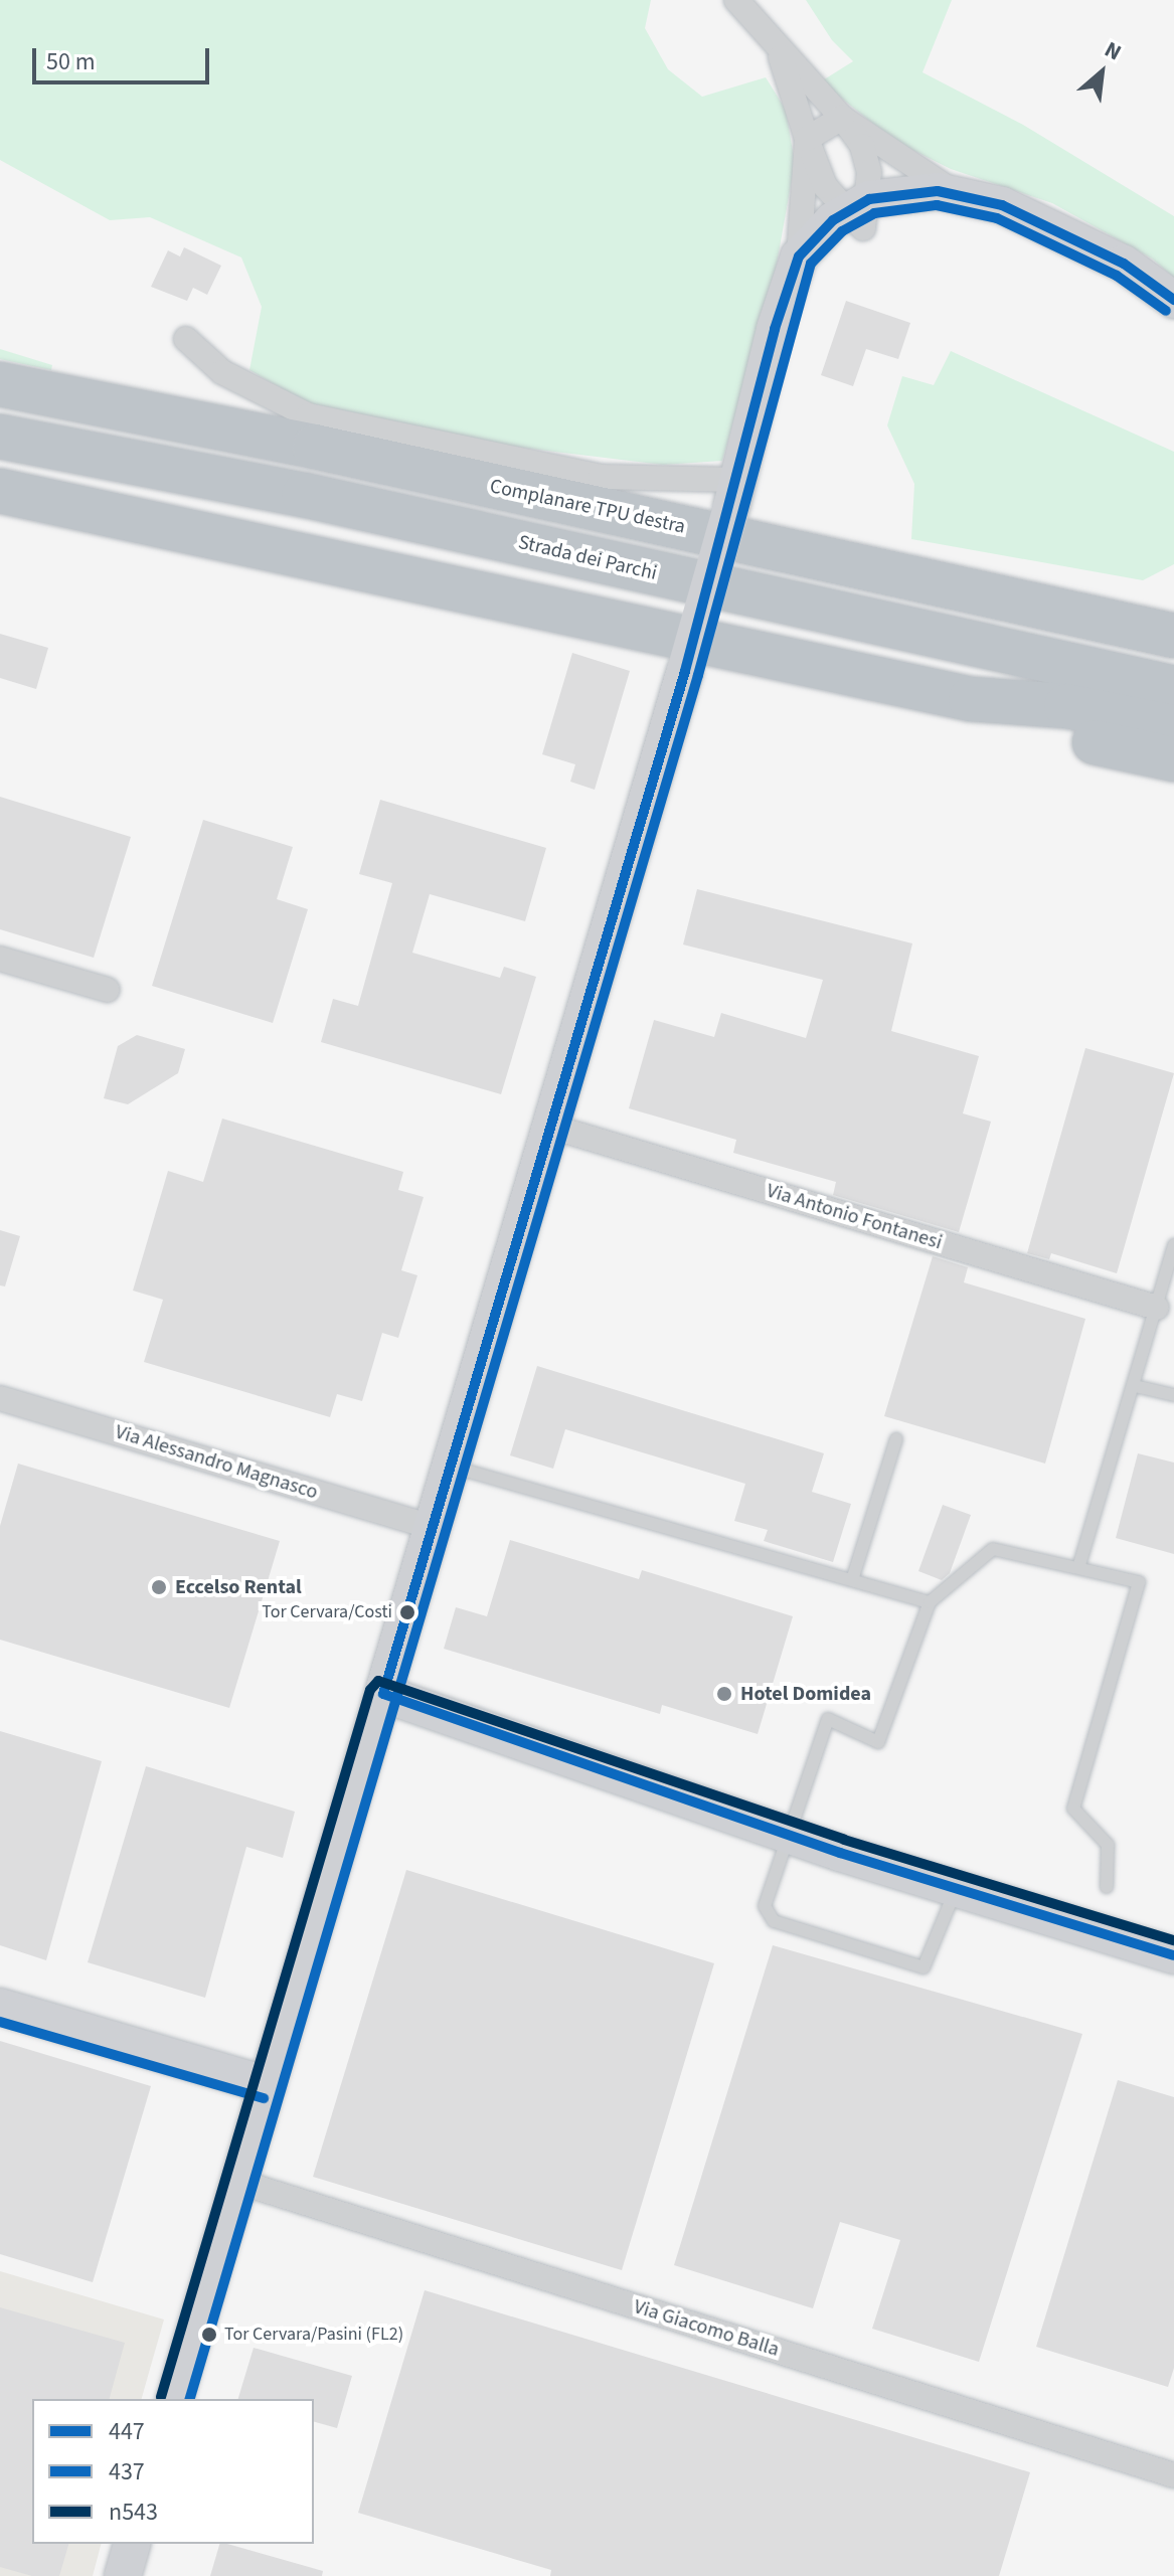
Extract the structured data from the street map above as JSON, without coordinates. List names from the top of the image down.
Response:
{
  "streets": {
    "highway": ["Complanare TPU destra", "Strada dei Parchi"],
    "street": ["Via Antonio Fontanesi", "Via Alessandro Magnasco", "Via Giacomo Balla"]
  },
  "places": [
    "Eccelso Rental",
    "Tor Cervara/Costi",
    "Hotel Domidea",
    "Tor Cervara/Pasini (FL2)"
  ],
  "lines": ["transit line 447", "transit line 437", "transit line n543"],
  "legend": ["447", "437", "n543"],
  "scale_bar": "50 m",
  "north": "top right"
}
